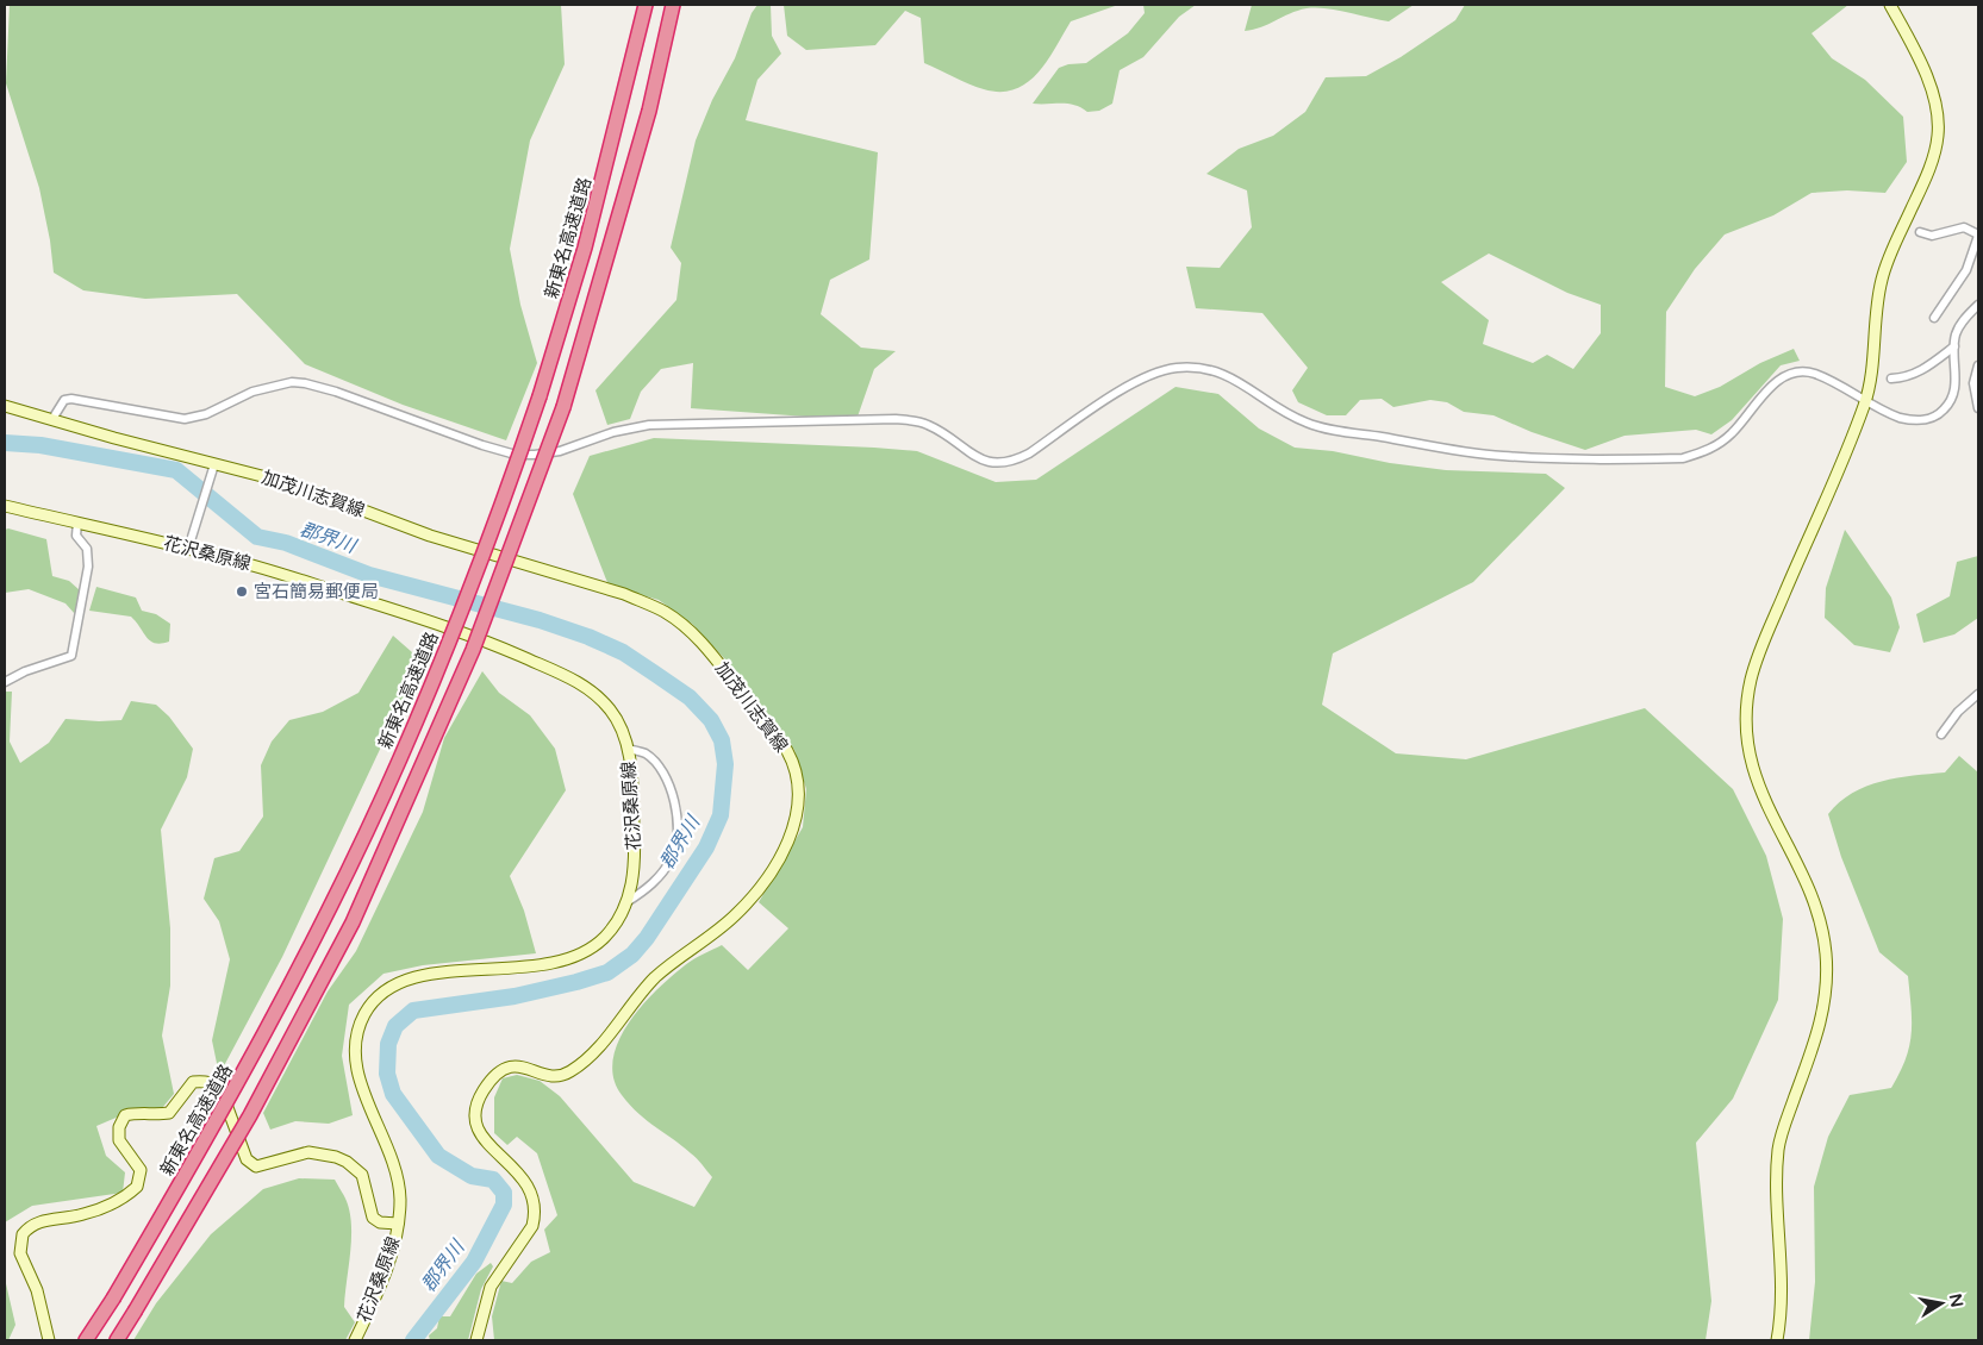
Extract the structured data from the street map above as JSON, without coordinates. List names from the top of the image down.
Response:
{
  "streets": {
    "highway": ["新東名高速道路"],
    "main road": ["加茂川志賀線", "花沢桑原線"]
  },
  "water": ["郡界川"],
  "places": ["宮石簡易郵便局"],
  "north": "right"
}
